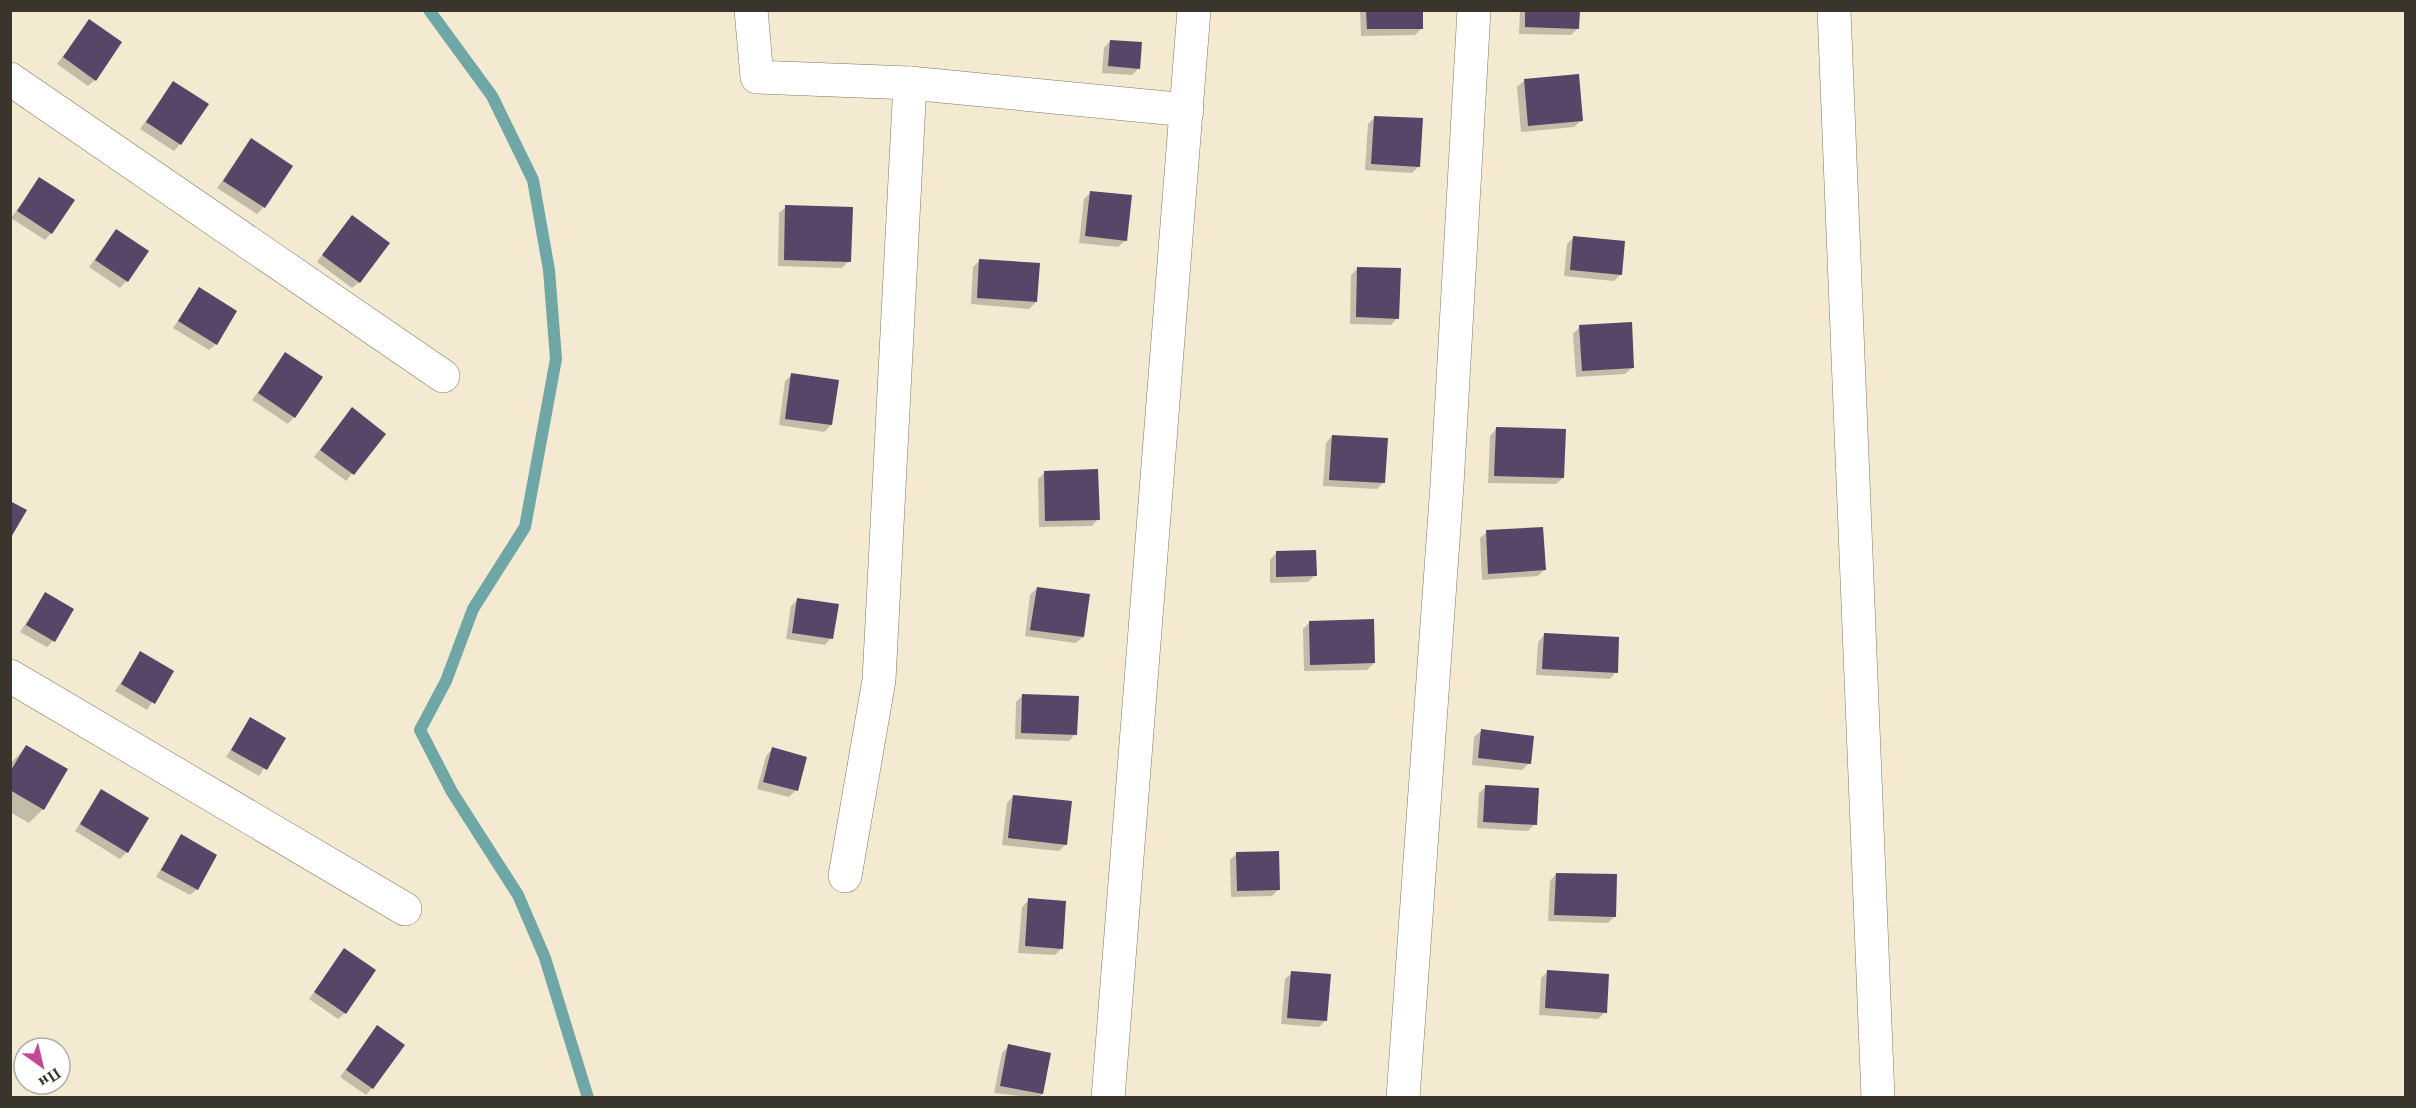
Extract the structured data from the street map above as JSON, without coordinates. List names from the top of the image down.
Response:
{
  "north": "bottom right"
}
